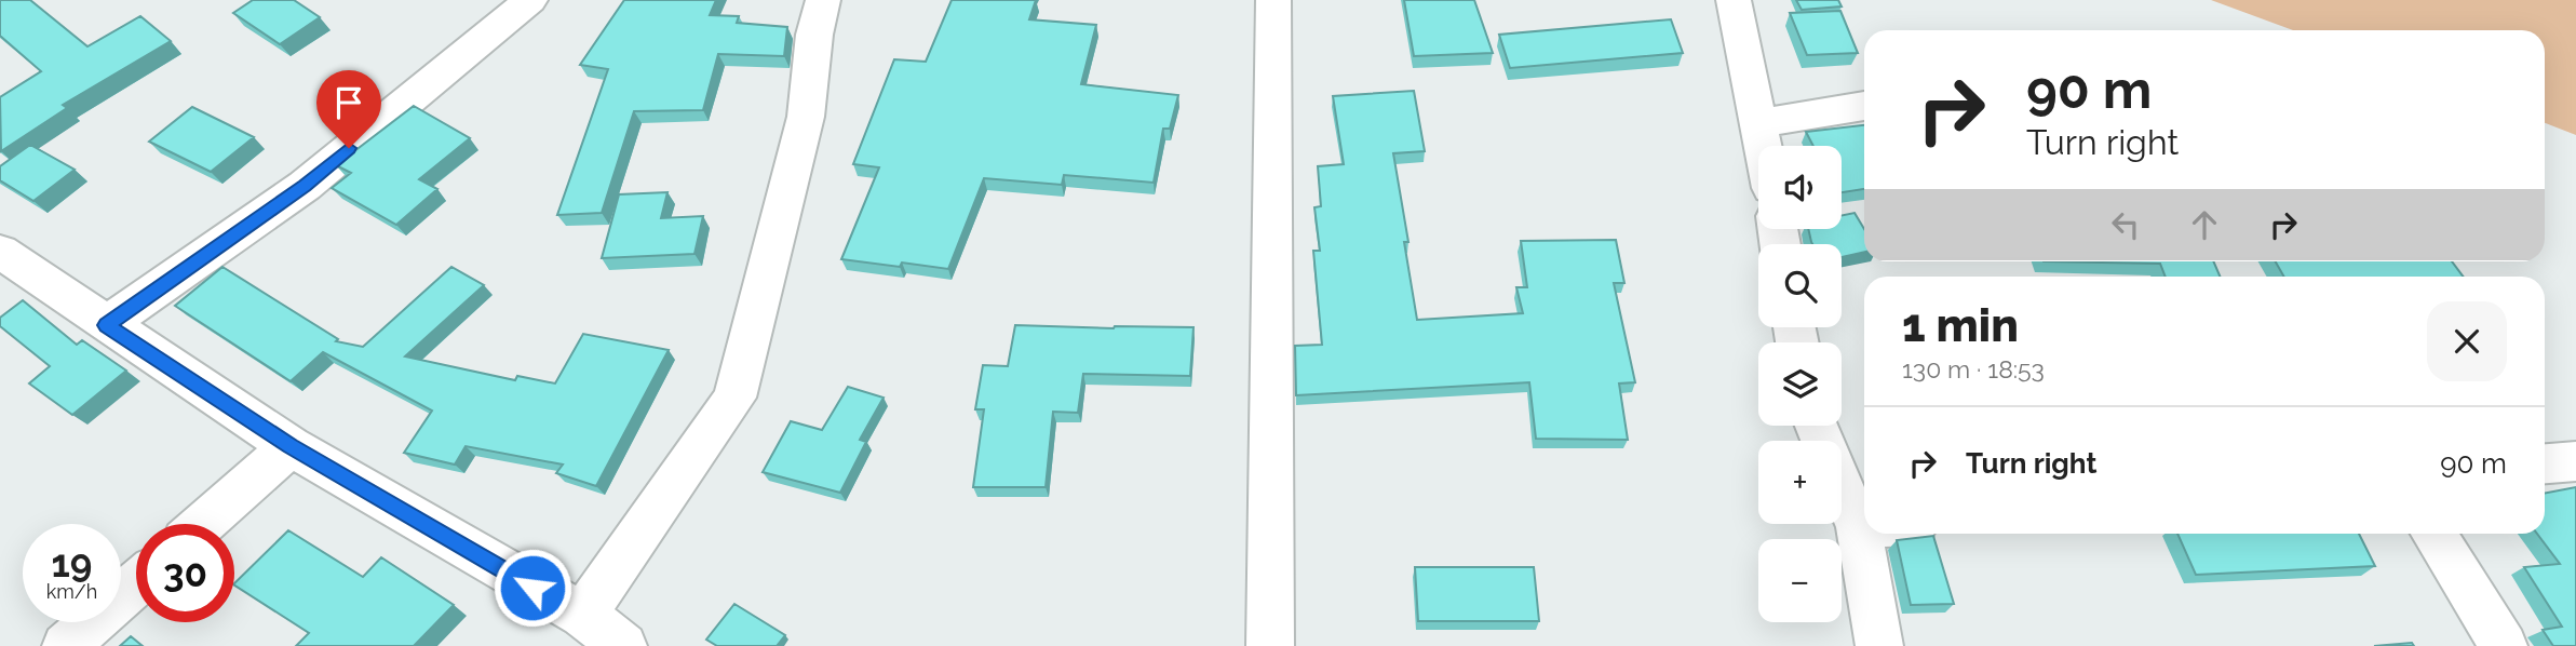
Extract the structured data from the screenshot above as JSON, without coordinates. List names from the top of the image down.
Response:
{
  "page": {
    "turn": ["90 m", "Turn right"],
    "map_buttons": ["+", "−"],
    "heading": ["1 min", "130 m · 18:53"],
    "list": [
      {
        "name": "Turn right",
        "value": "90 m"
      }
    ],
    "speed": "19 km/h",
    "limit": "30"
  }
}
